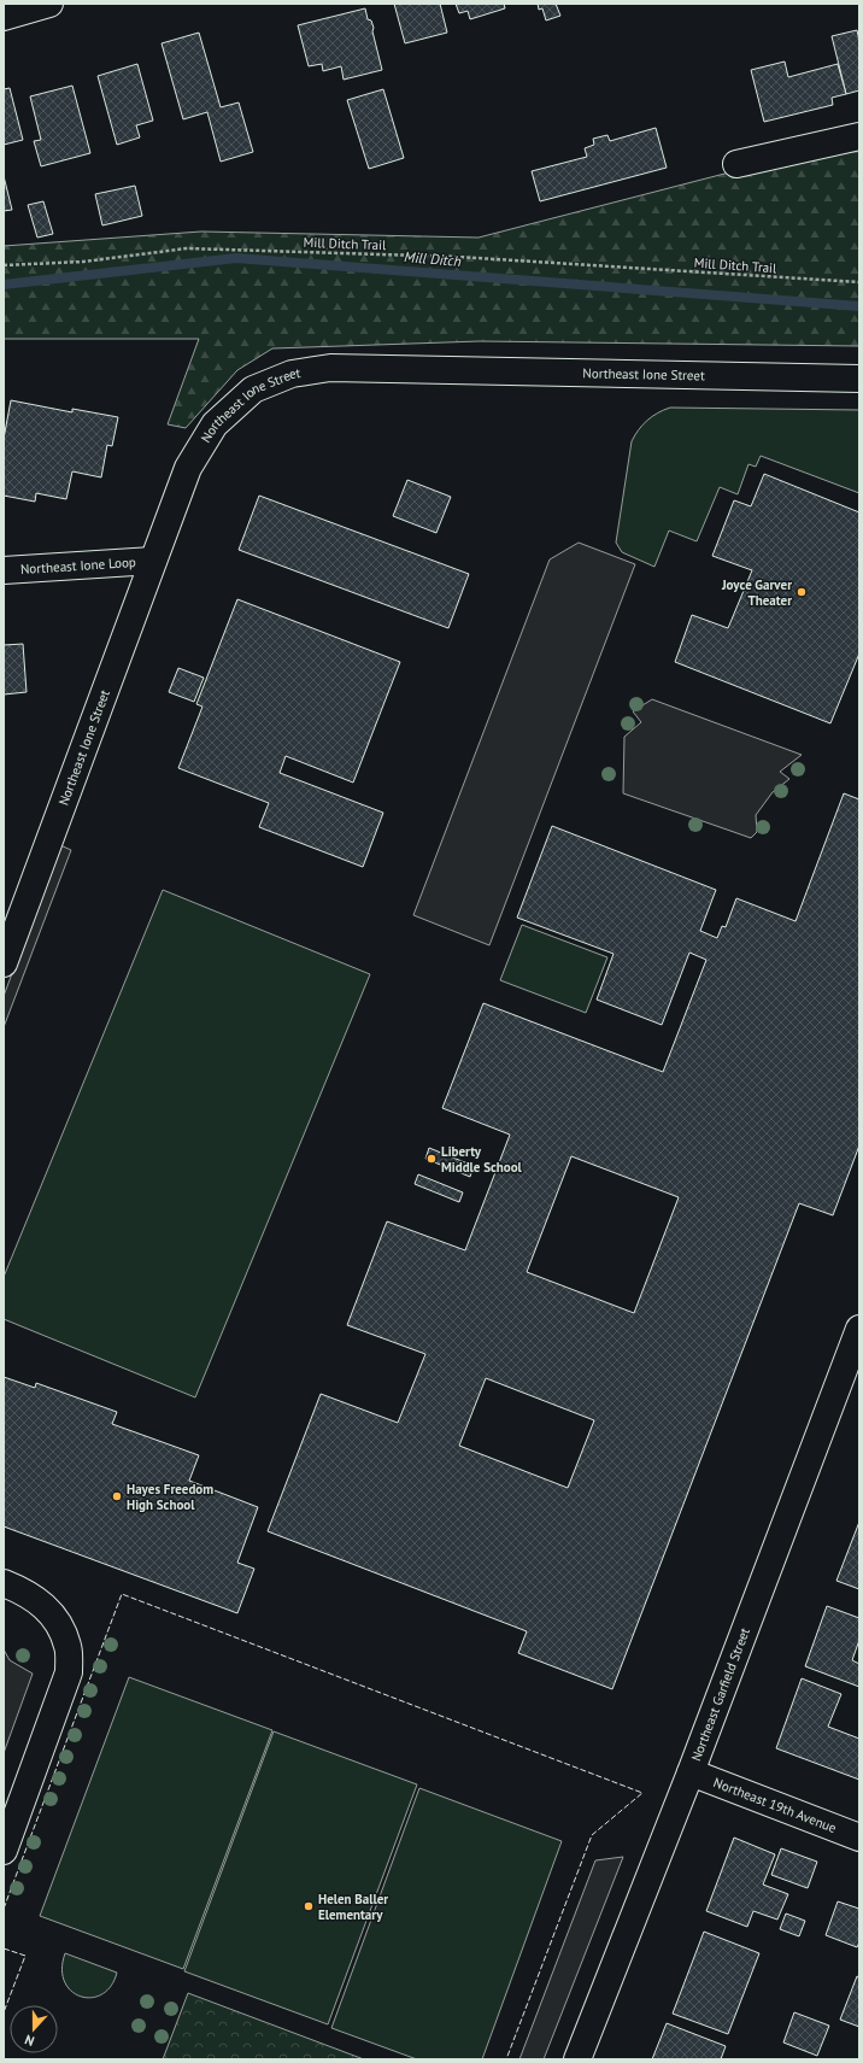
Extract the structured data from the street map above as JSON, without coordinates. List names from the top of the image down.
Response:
{
  "streets": {
    "street": [
      "Northeast Ione Street",
      "Northeast Ione Loop",
      "Northeast Garfield Street",
      "Northeast 19th Avenue"
    ],
    "path": ["Mill Ditch Trail"]
  },
  "crossings": [
    ["Northeast Ione Street", "Northeast Ione Loop"],
    ["Northeast Garfield Street", "Northeast 19th Avenue"]
  ],
  "water": ["Mill Ditch"],
  "places": [
    "Joyce Garver Theater",
    "Liberty Middle School",
    "Hayes Freedom High School",
    "Helen Baller Elementary"
  ],
  "north": "bottom"
}
